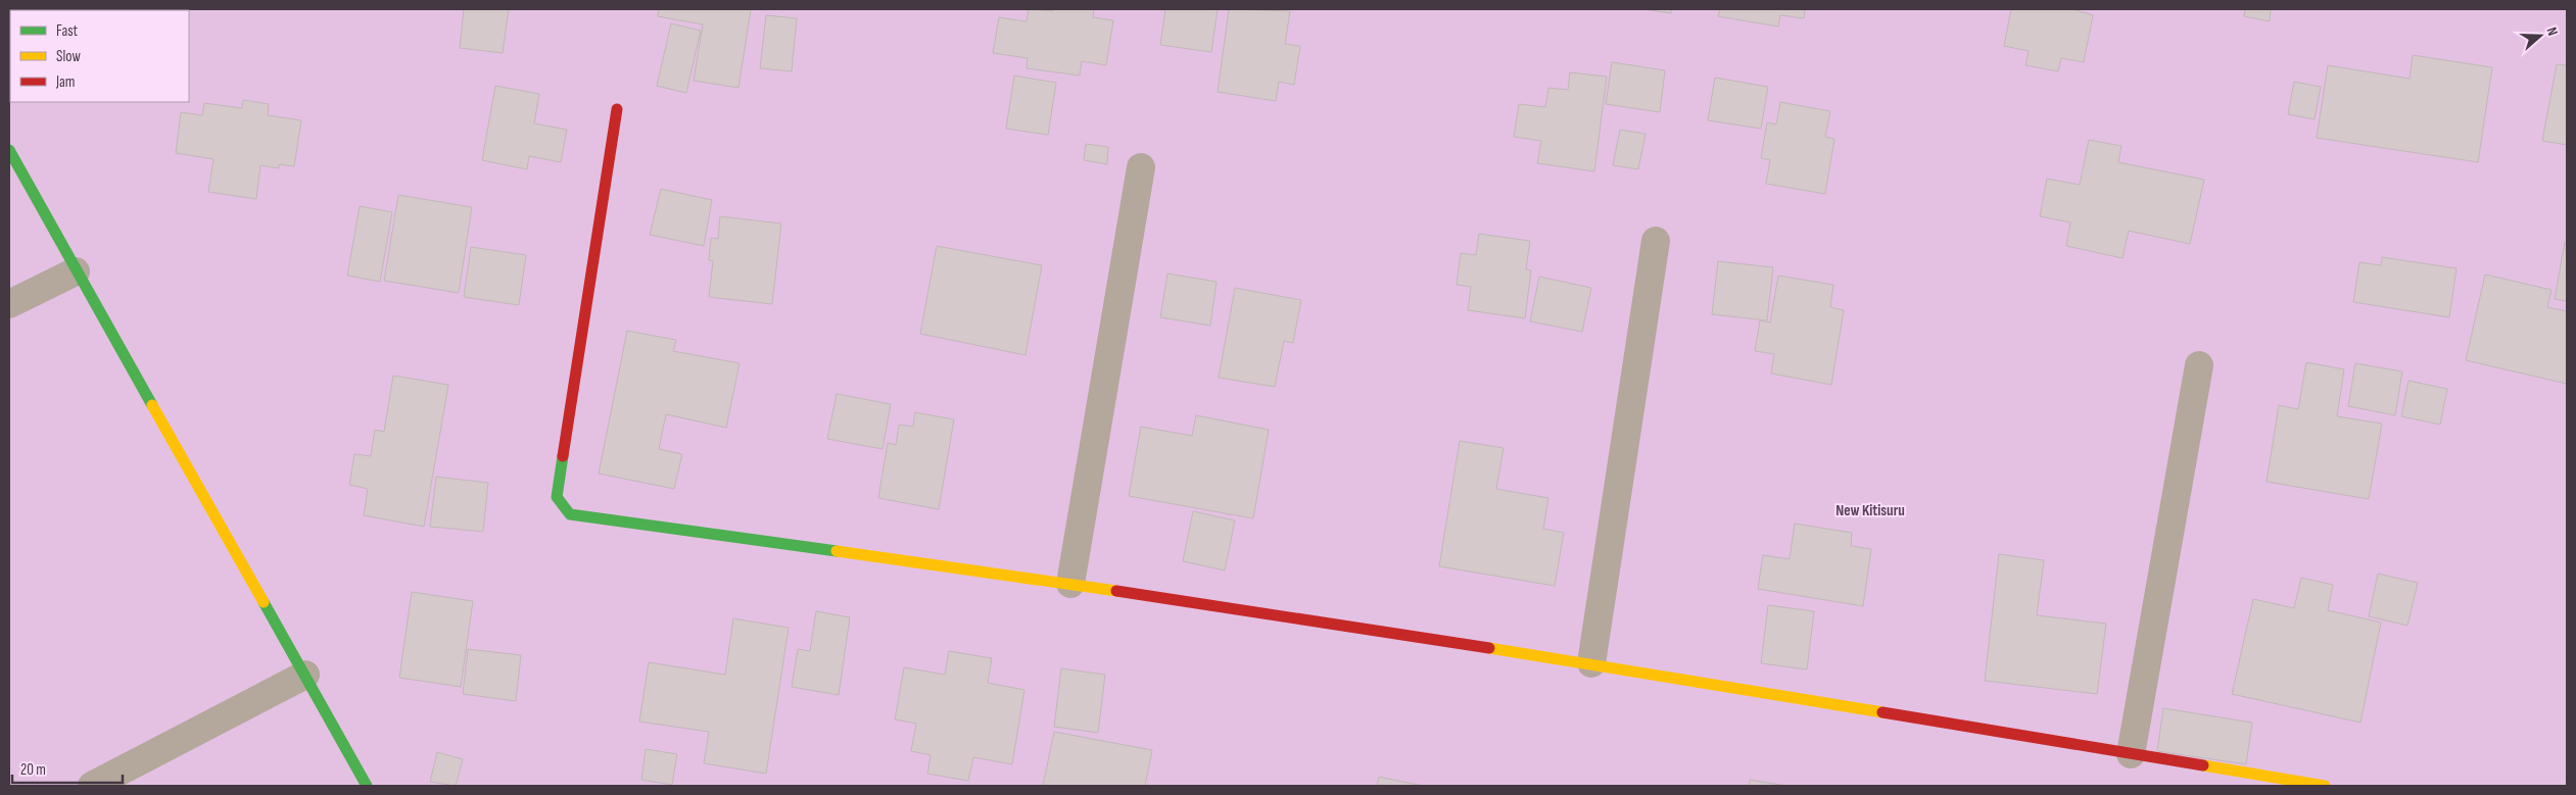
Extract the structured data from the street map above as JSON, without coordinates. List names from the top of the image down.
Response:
{
  "districts": ["New Kitisuru"],
  "legend": ["Fast", "Slow", "Jam"],
  "scale_bar": "20 m",
  "north": "right"
}
